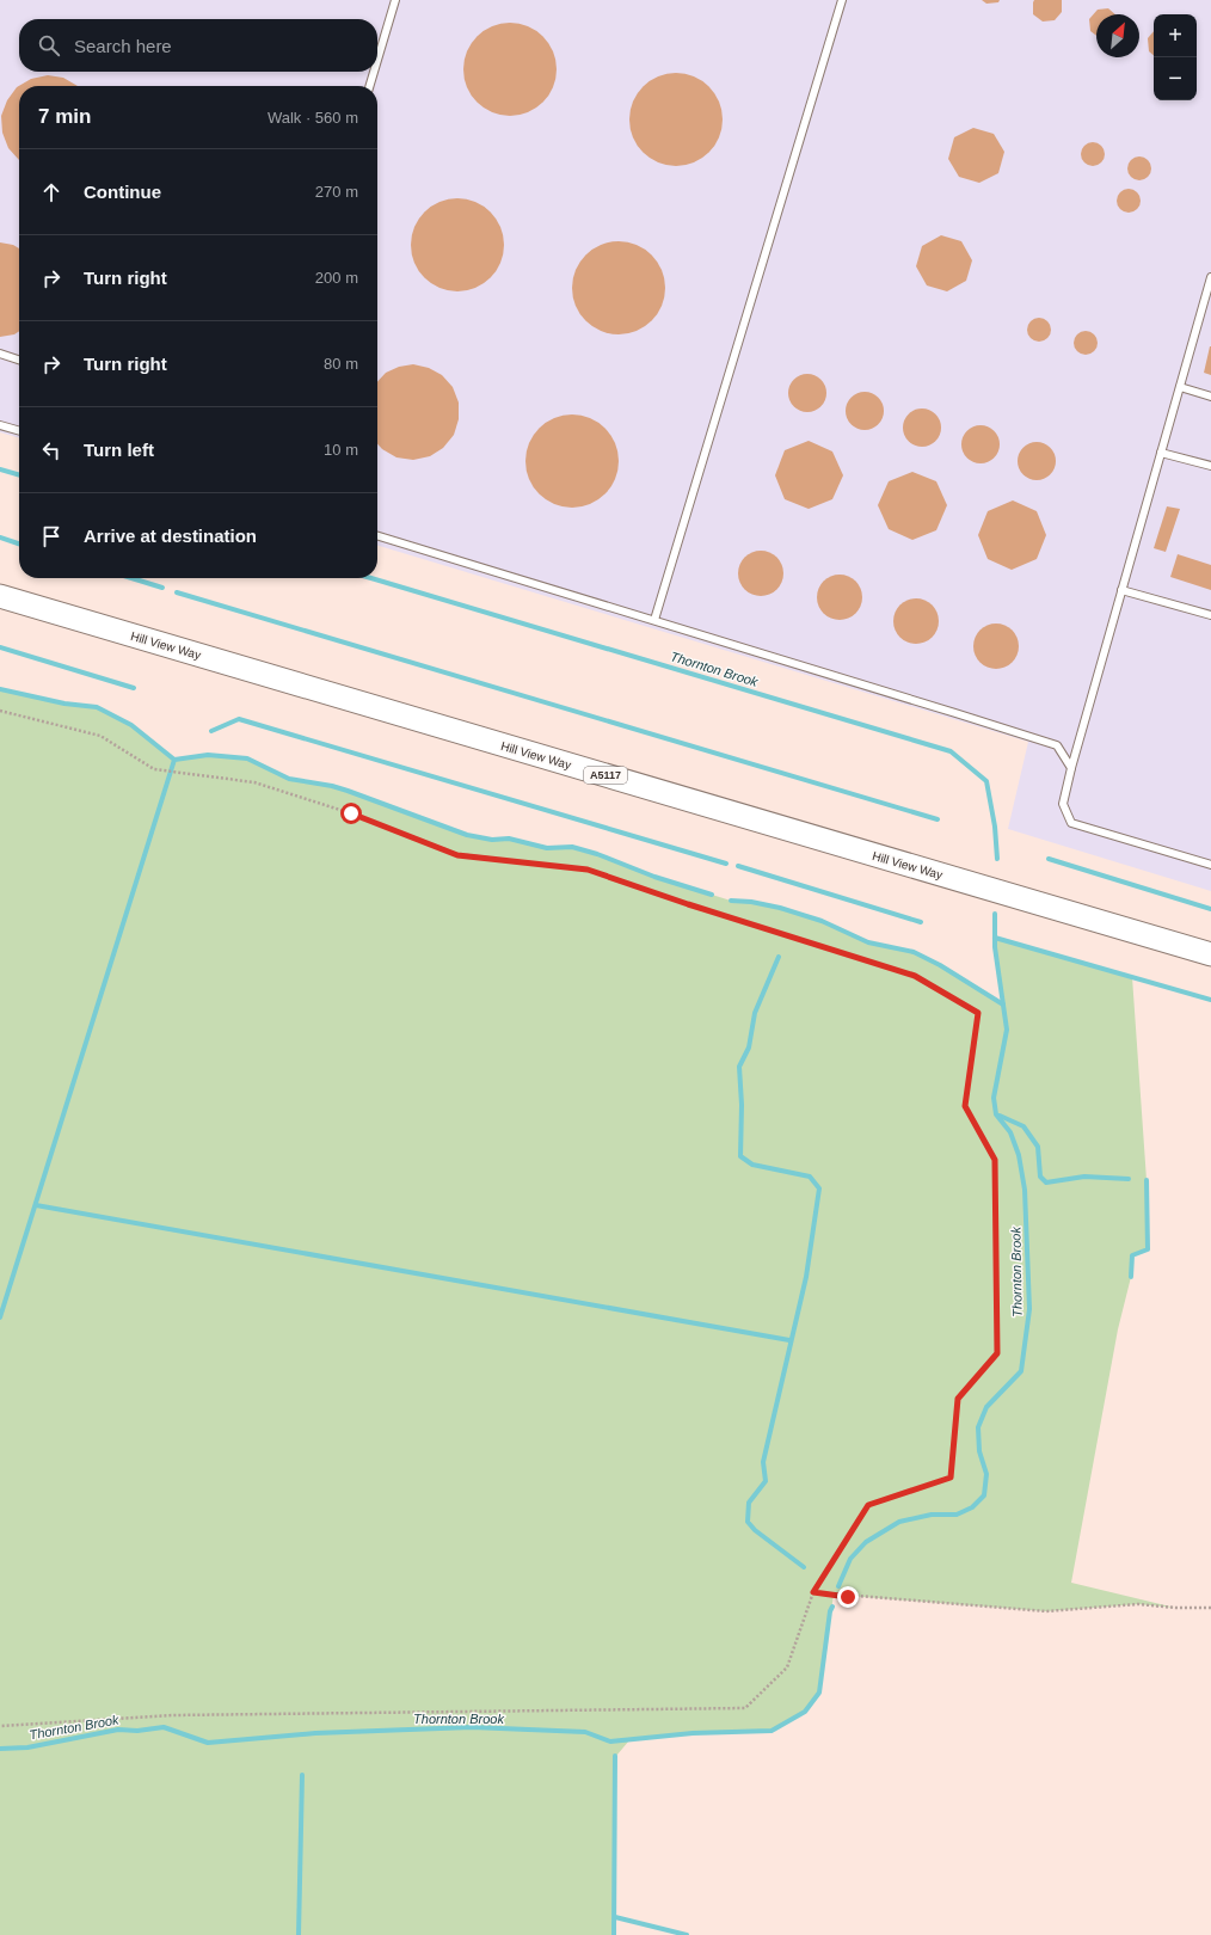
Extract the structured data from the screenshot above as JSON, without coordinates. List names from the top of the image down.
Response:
{
  "streets": {
    "main road": ["Hill View Way", "A5117"]
  },
  "water": ["Thornton Brook"],
  "north": "top right",
  "page": {
    "map_buttons": ["+", "−"],
    "search": "Search here",
    "heading": ["7 min", "Walk · 560 m"],
    "list": [
      ["Continue", "270 m"],
      ["Turn right", "200 m"],
      ["Turn right", "80 m"],
      ["Turn left", "10 m"],
      "Arrive at destination"
    ]
  }
}
